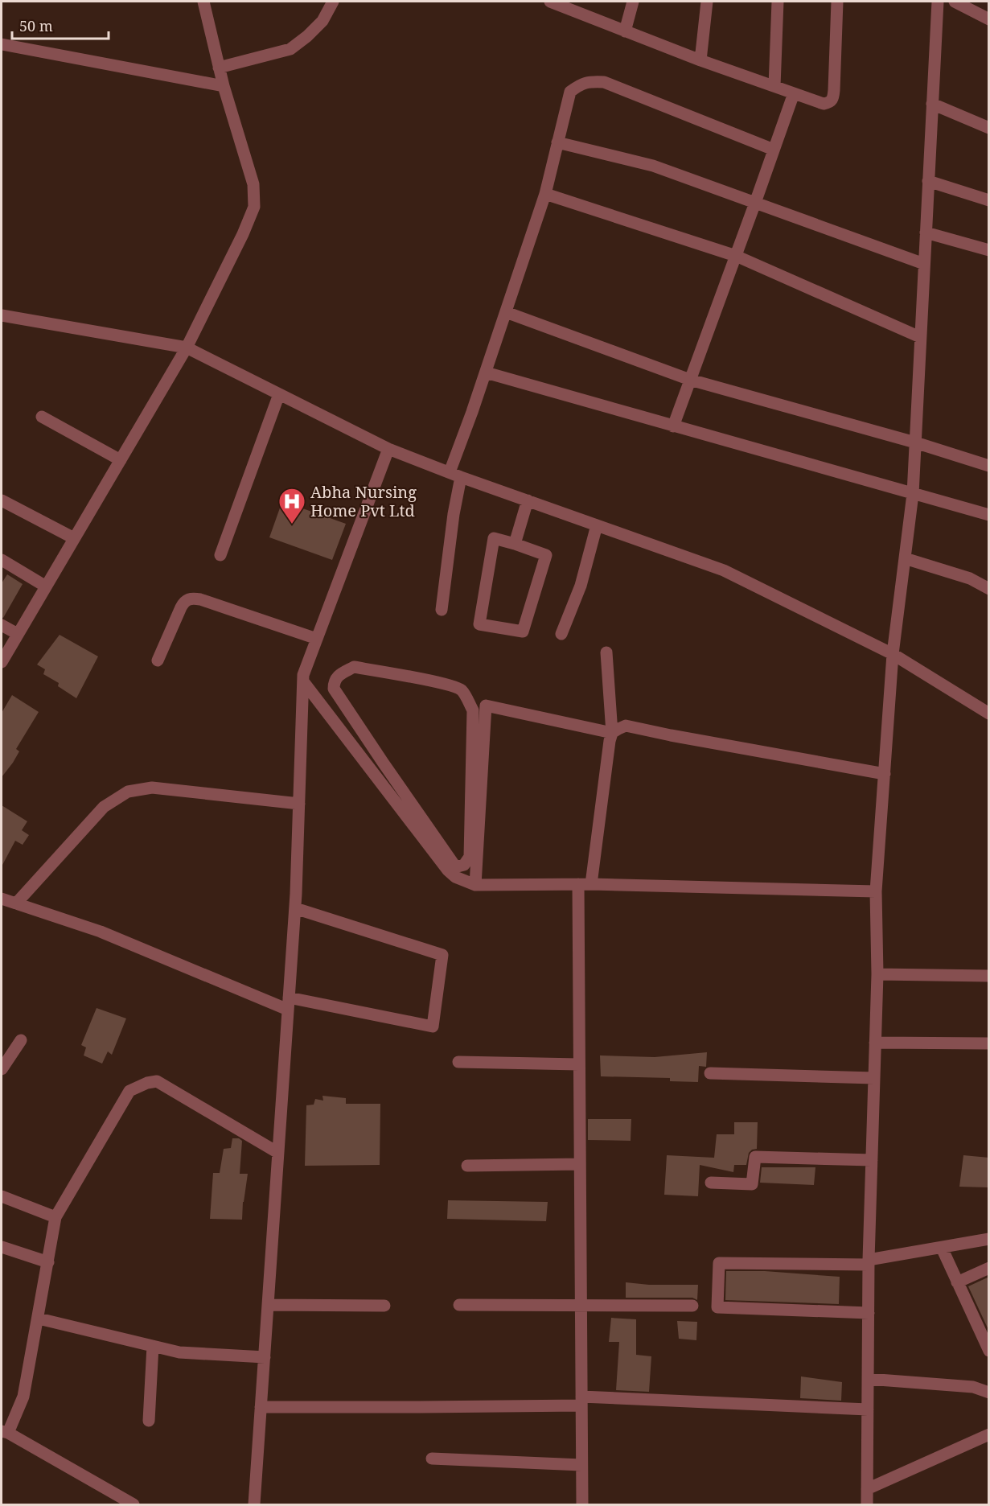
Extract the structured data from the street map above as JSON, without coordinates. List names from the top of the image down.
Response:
{
  "places": {
    "hospital": ["Abha Nursing Home Pvt Ltd"]
  },
  "scale_bar": "50 m"
}
